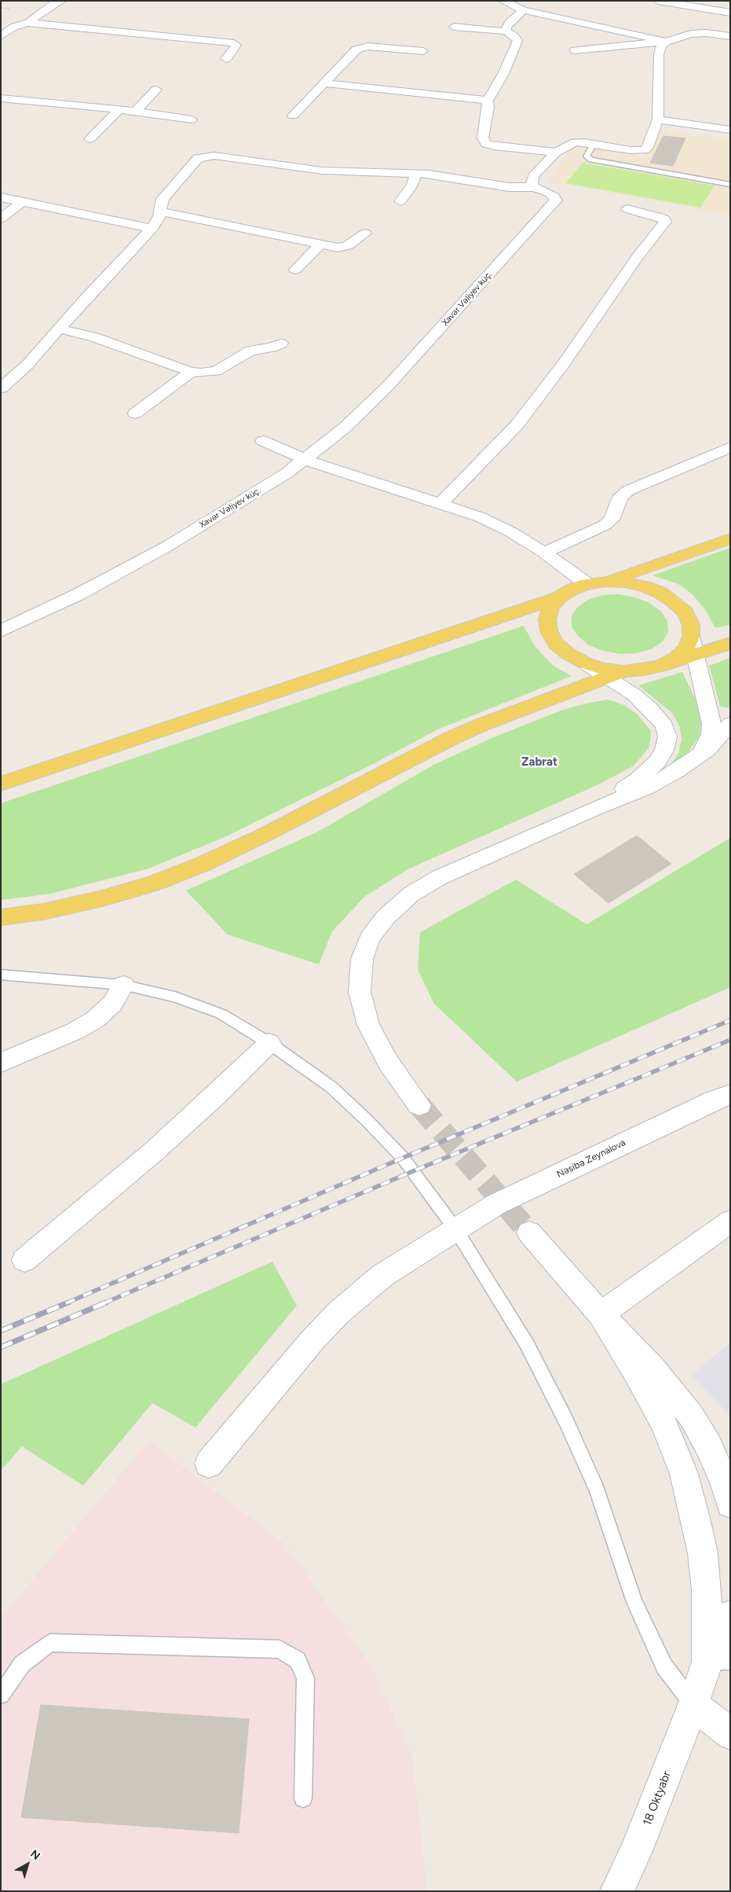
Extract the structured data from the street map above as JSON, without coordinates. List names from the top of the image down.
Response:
{
  "streets": {
    "street": ["Xavər Vəliyev küç.", "Nəsibə Zeynalova", "18 Oktyabr"]
  },
  "districts": ["Zabrat"],
  "north": "top right"
}
